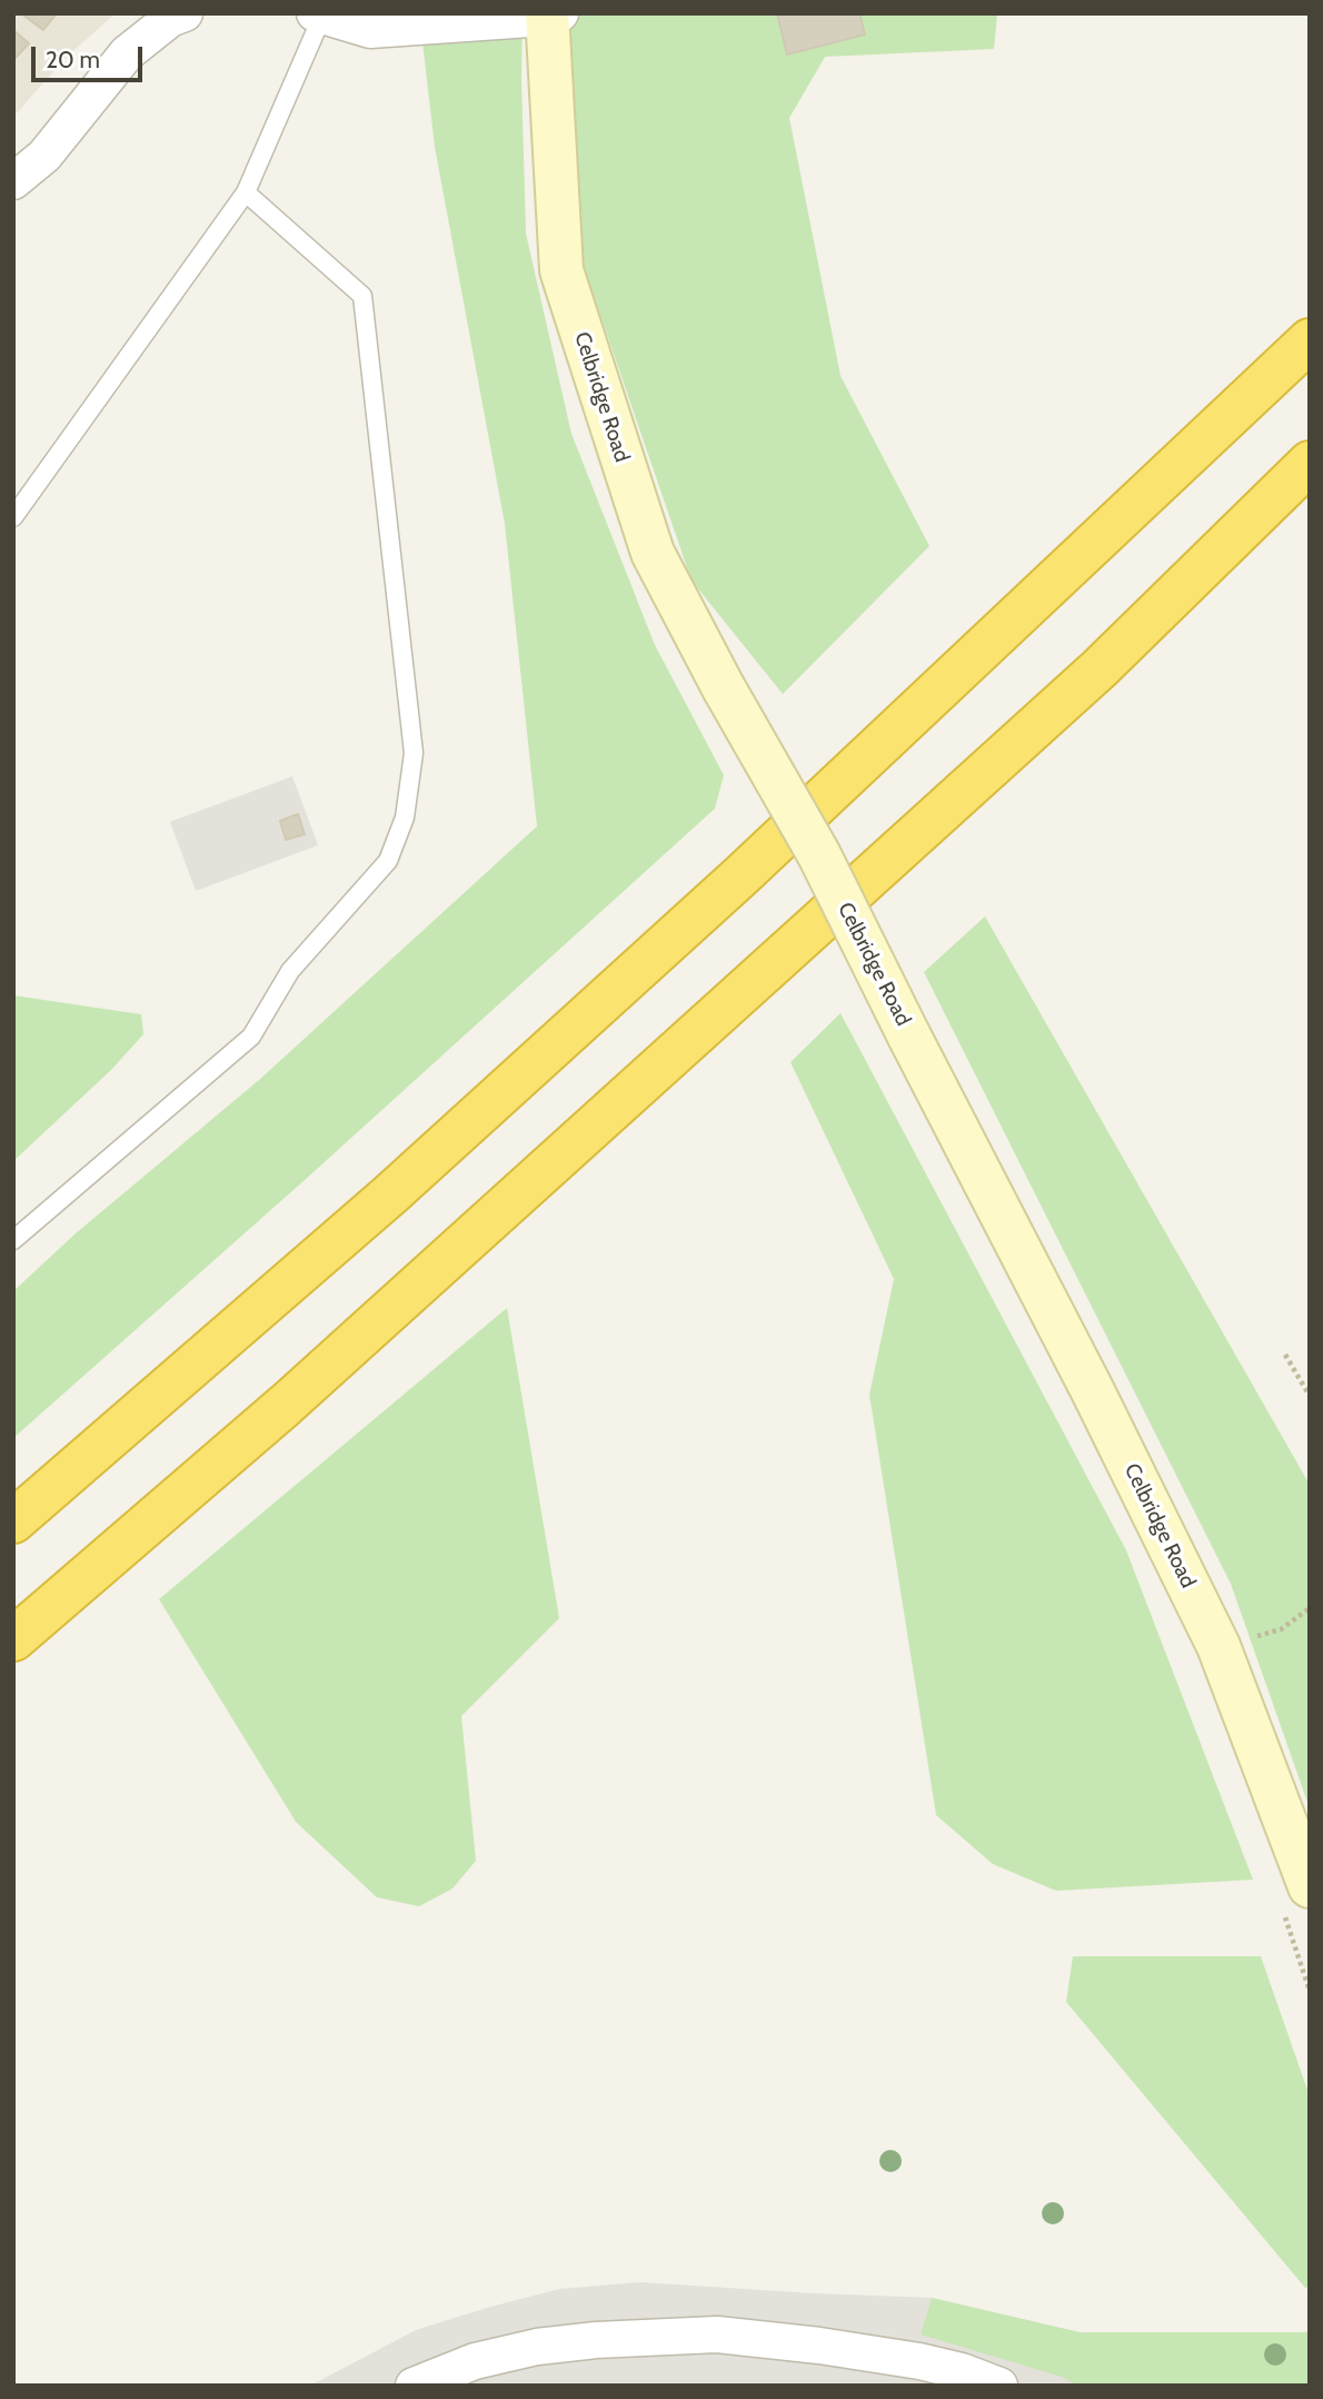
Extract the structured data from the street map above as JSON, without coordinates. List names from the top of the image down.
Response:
{
  "streets": {
    "main road": ["Celbridge Road"]
  },
  "scale_bar": "20 m"
}
